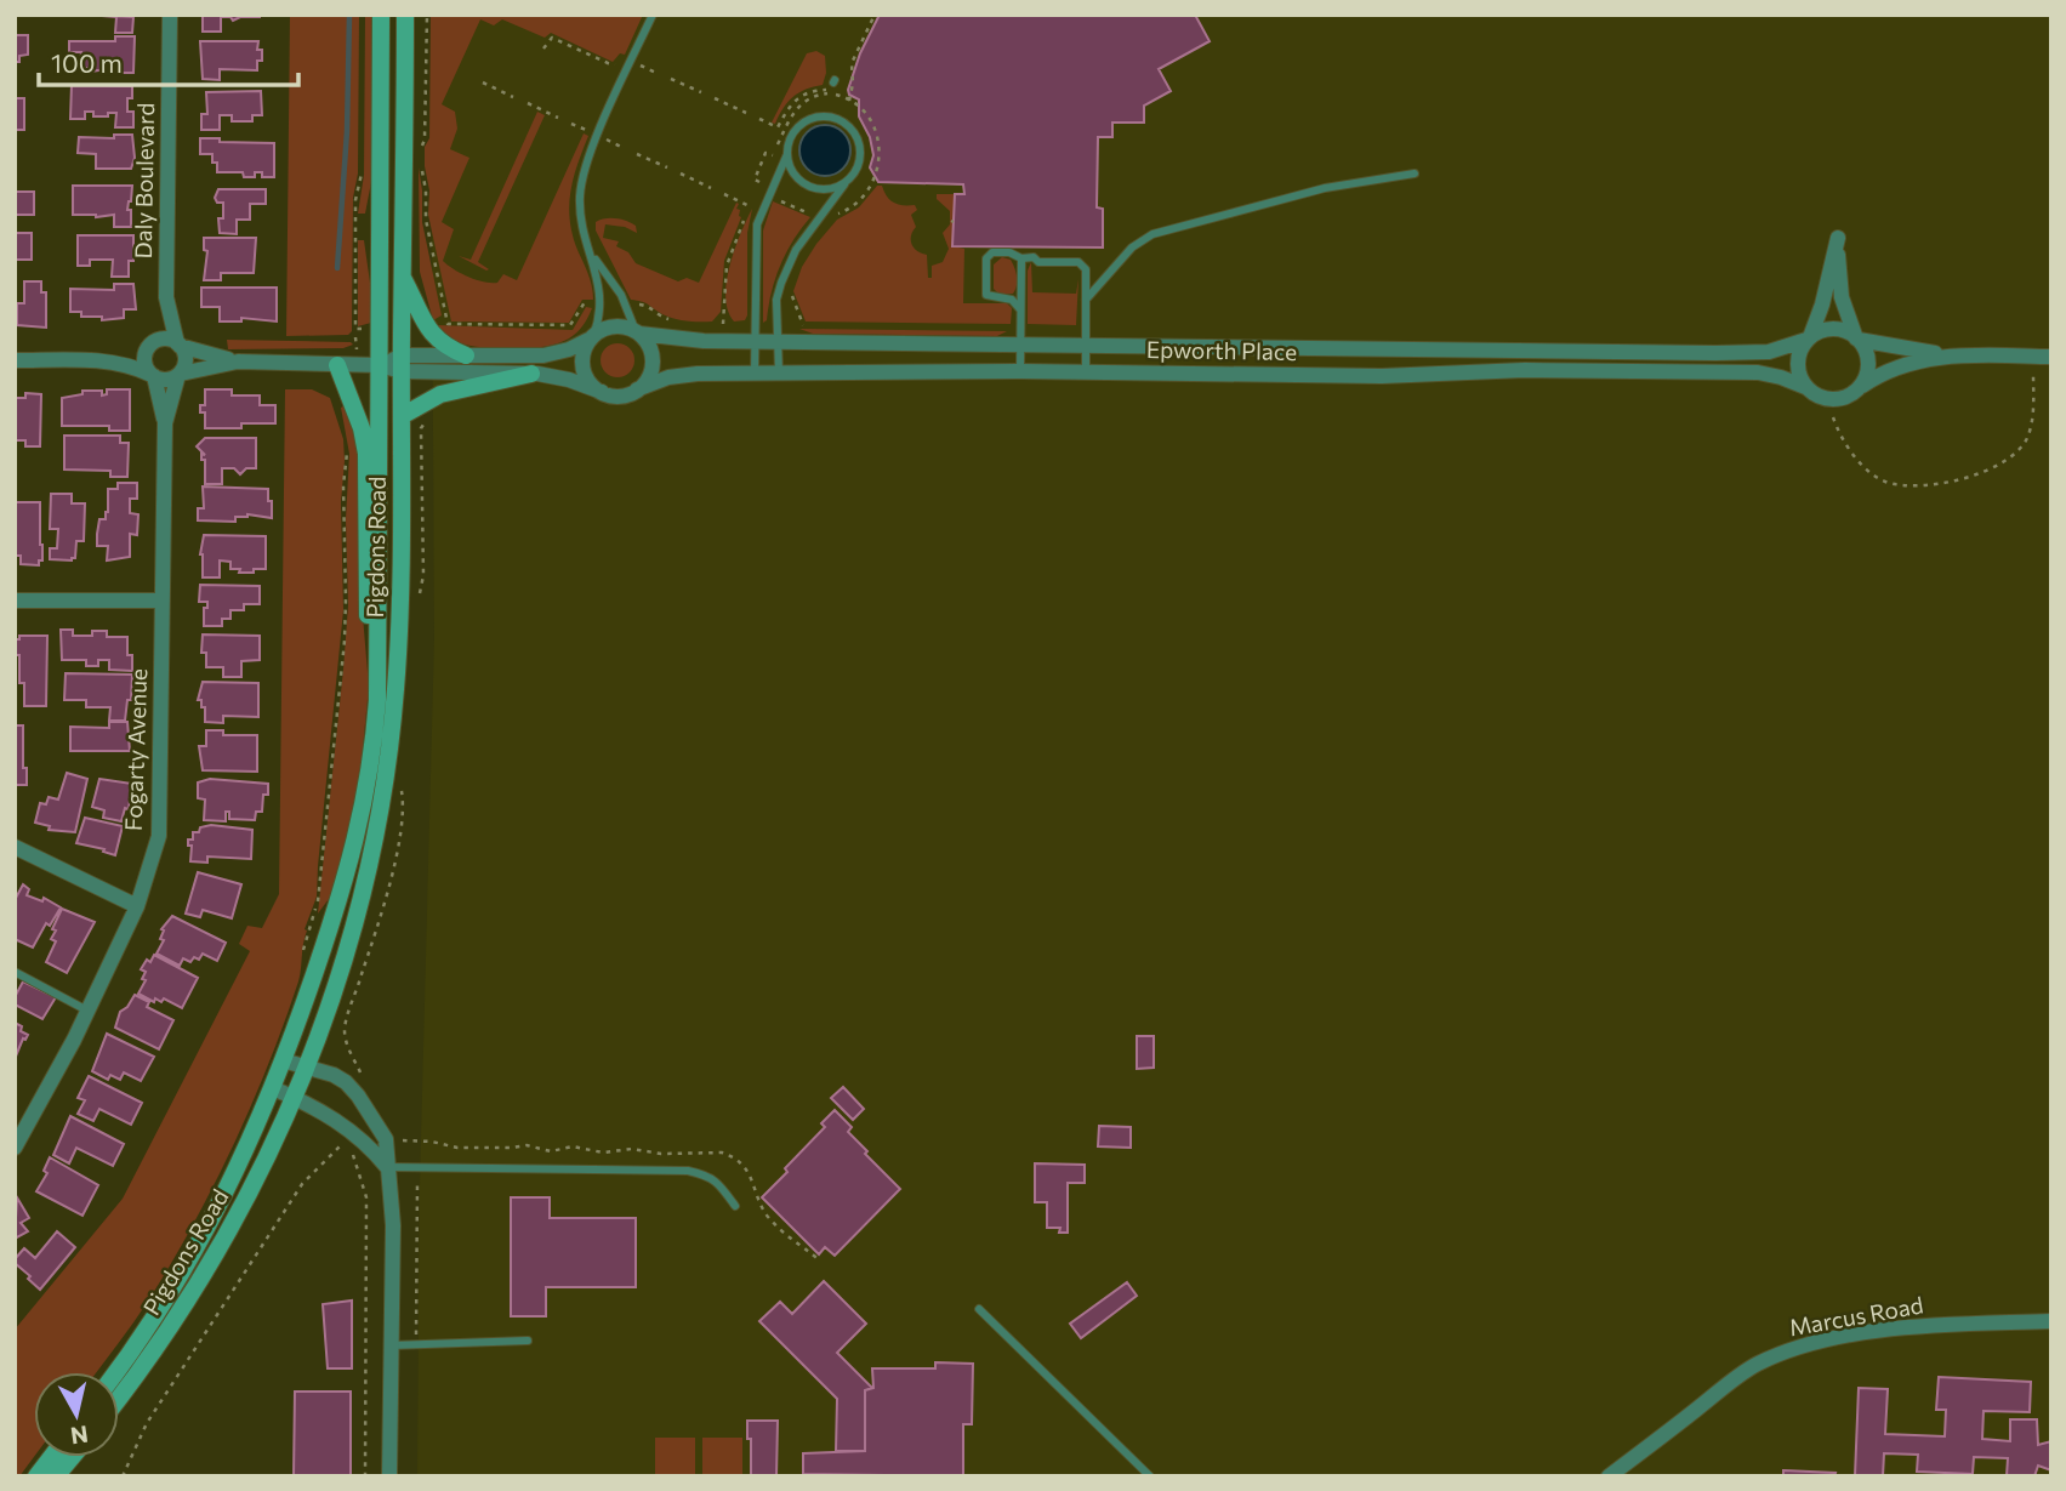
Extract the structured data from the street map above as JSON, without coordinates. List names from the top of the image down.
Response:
{
  "streets": {
    "street": [
      "Daly Boulevard",
      "Epworth Place",
      "Pigdons Road",
      "Fogarty Avenue",
      "Marcus Road"
    ]
  },
  "scale_bar": "100 m",
  "north": "bottom"
}
